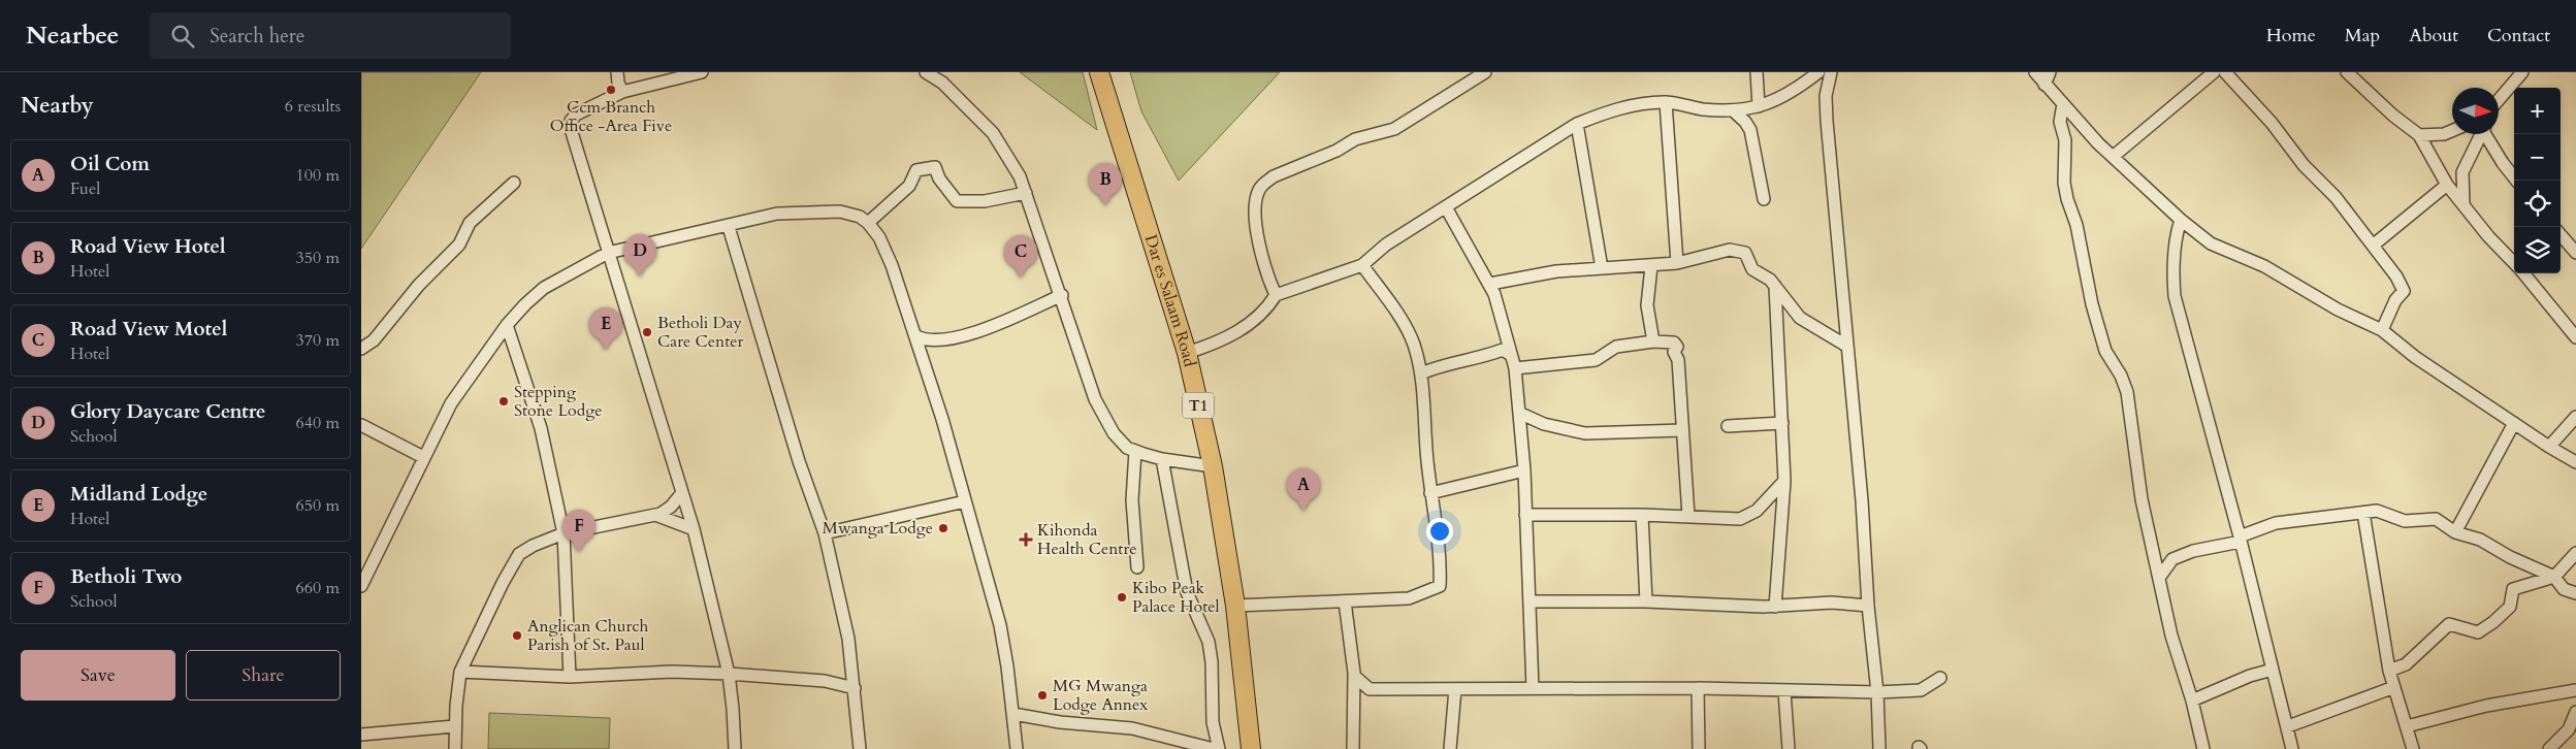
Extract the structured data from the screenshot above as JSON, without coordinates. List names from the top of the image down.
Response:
{
  "streets": {
    "highway": ["Dar es Salaam Road", "T1"]
  },
  "places": {
    "other": [
      "Ccm Branch Office -Area Five",
      "Betholi Day Care Center",
      "Stepping Stone Lodge",
      "Mwanga Lodge",
      "Kibo Peak Palace Hotel",
      "Anglican Church Parish of St. Paul",
      "MG Mwanga Lodge Annex"
    ],
    "health": ["Kihonda Health Centre"]
  },
  "north": "right",
  "page": {
    "header": "Nearbee",
    "search": "Search here",
    "nav": [
      "Home",
      "Map",
      "About",
      "Contact"
    ],
    "heading": ["Nearby", "6 results"],
    "map_buttons": ["+", "−"],
    "list": [
      {
        "mark": "A",
        "name": "Oil Com",
        "note": "Fuel",
        "value": "100 m"
      },
      {
        "mark": "B",
        "name": "Road View Hotel",
        "note": "Hotel",
        "value": "350 m"
      },
      {
        "mark": "C",
        "name": "Road View Motel",
        "note": "Hotel",
        "value": "370 m"
      },
      {
        "mark": "D",
        "name": "Glory Daycare Centre",
        "note": "School",
        "value": "640 m"
      },
      {
        "mark": "E",
        "name": "Midland Lodge",
        "note": "Hotel",
        "value": "650 m"
      },
      {
        "mark": "F",
        "name": "Betholi Two",
        "note": "School",
        "value": "660 m"
      }
    ],
    "pins": [
      "B",
      "D",
      "C",
      "E",
      "A",
      "F"
    ],
    "buttons": ["Save", "Share"]
  }
}
